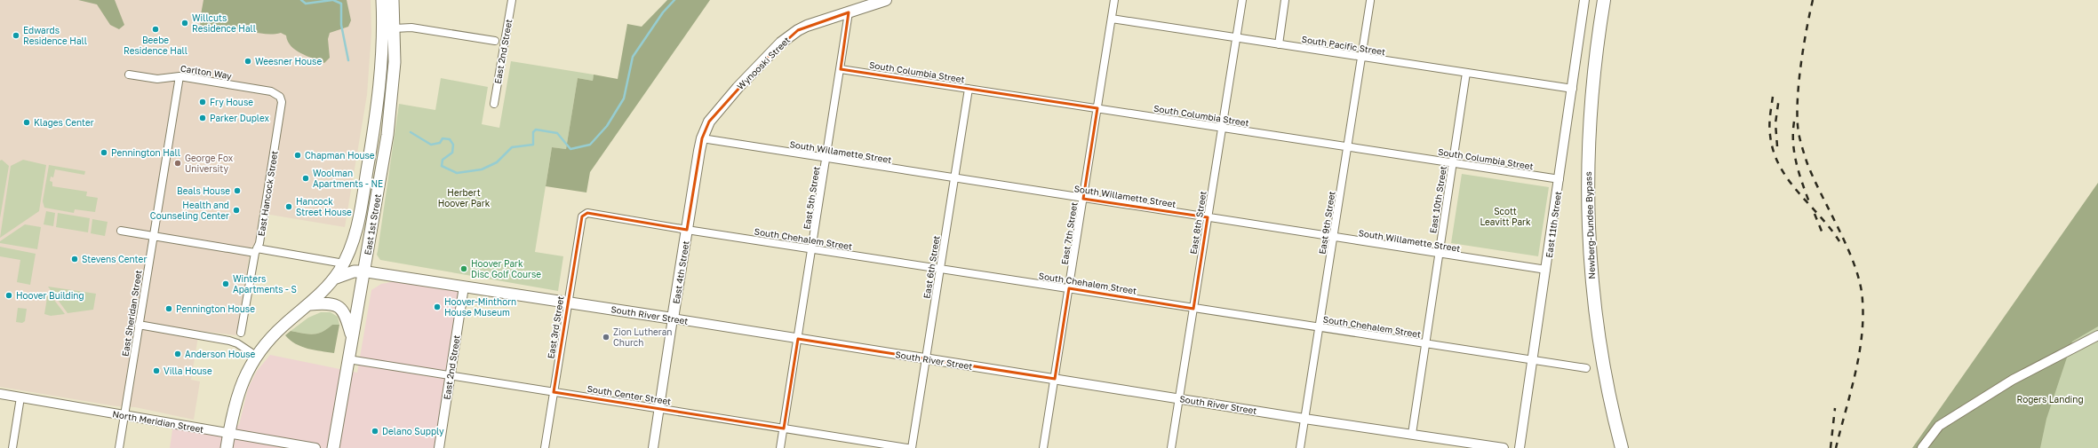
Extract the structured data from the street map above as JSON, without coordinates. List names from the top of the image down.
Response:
{
  "streets": {
    "highway": ["Newberg-Dundee Bypass"],
    "main road": [
      "Wynooski Street",
      "East 1st Street",
      "East 4th Street",
      "South River Street"
    ],
    "street": [
      "South Pacific Street",
      "East 2nd Street",
      "Carlton Way",
      "South Columbia Street",
      "South Willamette Street",
      "East Hancock Street",
      "East 5th Street",
      "East 10th Street",
      "East 8th Street",
      "East 9th Street",
      "East 11th Street",
      "East 7th Street",
      "South Chehalem Street",
      "East 6th Street",
      "East Sheridan Street",
      "East 3rd Street",
      "South Center Street",
      "North Meridian Street"
    ]
  },
  "crossings": [
    ["South Pacific Street", "East 10th Street"],
    ["South Pacific Street", "East 8th Street"],
    ["South Pacific Street", "East 9th Street"],
    ["South Pacific Street", "East 11th Street"],
    ["South Pacific Street", "East 7th Street"],
    ["East 2nd Street", "South River Street"],
    ["East 2nd Street", "South Center Street"],
    ["Wynooski Street", "South Willamette Street"],
    ["Wynooski Street", "East 5th Street"],
    ["Wynooski Street", "East 4th Street"],
    ["Carlton Way", "East Hancock Street"],
    ["Carlton Way", "East Sheridan Street"],
    ["South Columbia Street", "East 5th Street"],
    ["South Columbia Street", "East 10th Street"],
    ["South Columbia Street", "East 8th Street"],
    ["South Columbia Street", "East 9th Street"],
    ["South Columbia Street", "East 11th Street"],
    ["South Columbia Street", "East 7th Street"],
    ["South Columbia Street", "East 6th Street"],
    ["South Willamette Street", "East 5th Street"],
    ["South Willamette Street", "East 10th Street"],
    ["South Willamette Street", "East 8th Street"],
    ["South Willamette Street", "East 9th Street"],
    ["South Willamette Street", "East 11th Street"],
    ["South Willamette Street", "East 7th Street"],
    ["South Willamette Street", "East 6th Street"],
    ["South Willamette Street", "East 4th Street"],
    ["East 5th Street", "South Chehalem Street"],
    ["East 5th Street", "South River Street"],
    ["East 5th Street", "South Center Street"],
    ["East 10th Street", "South Chehalem Street"],
    ["East 10th Street", "South River Street"],
    ["East 8th Street", "South Chehalem Street"],
    ["East 8th Street", "South River Street"],
    ["East 9th Street", "South Chehalem Street"],
    ["East 9th Street", "South River Street"],
    ["East 1st Street", "South River Street"],
    ["East 1st Street", "South Center Street"],
    ["East 11th Street", "South Chehalem Street"],
    ["East 7th Street", "South Chehalem Street"],
    ["East 7th Street", "South River Street"],
    ["South Chehalem Street", "East 6th Street"],
    ["South Chehalem Street", "East 4th Street"],
    ["South Chehalem Street", "East 3rd Street"],
    ["East 6th Street", "South River Street"],
    ["East 4th Street", "South River Street"],
    ["East 4th Street", "South Center Street"],
    ["East Sheridan Street", "North Meridian Street"],
    ["South River Street", "East 3rd Street"],
    ["East 3rd Street", "South Center Street"]
  ],
  "parks": ["Herbert Hoover Park", "Scott Leavitt Park", "Rogers Landing"],
  "places": [
    "Willcuts Residence Hall",
    "Beebe Residence Hall",
    "Edwards Residence Hall",
    "Weesner House",
    "Fry House",
    "Parker Duplex",
    "Klages Center",
    "Pennington Hall",
    "Chapman House",
    "George Fox University",
    "Woolman Apartments - NE",
    "Beals House",
    "Hancock Street House",
    "Health and Counseling Center",
    "Stevens Center",
    "Hoover Park Disc Golf Course",
    "Winters Apartments - S",
    "Hoover Building",
    "Hoover-Minthorn House Museum",
    "Pennington House",
    "Zion Lutheran Church",
    "Anderson House",
    "Villa House",
    "Delano Supply"
  ]
}
